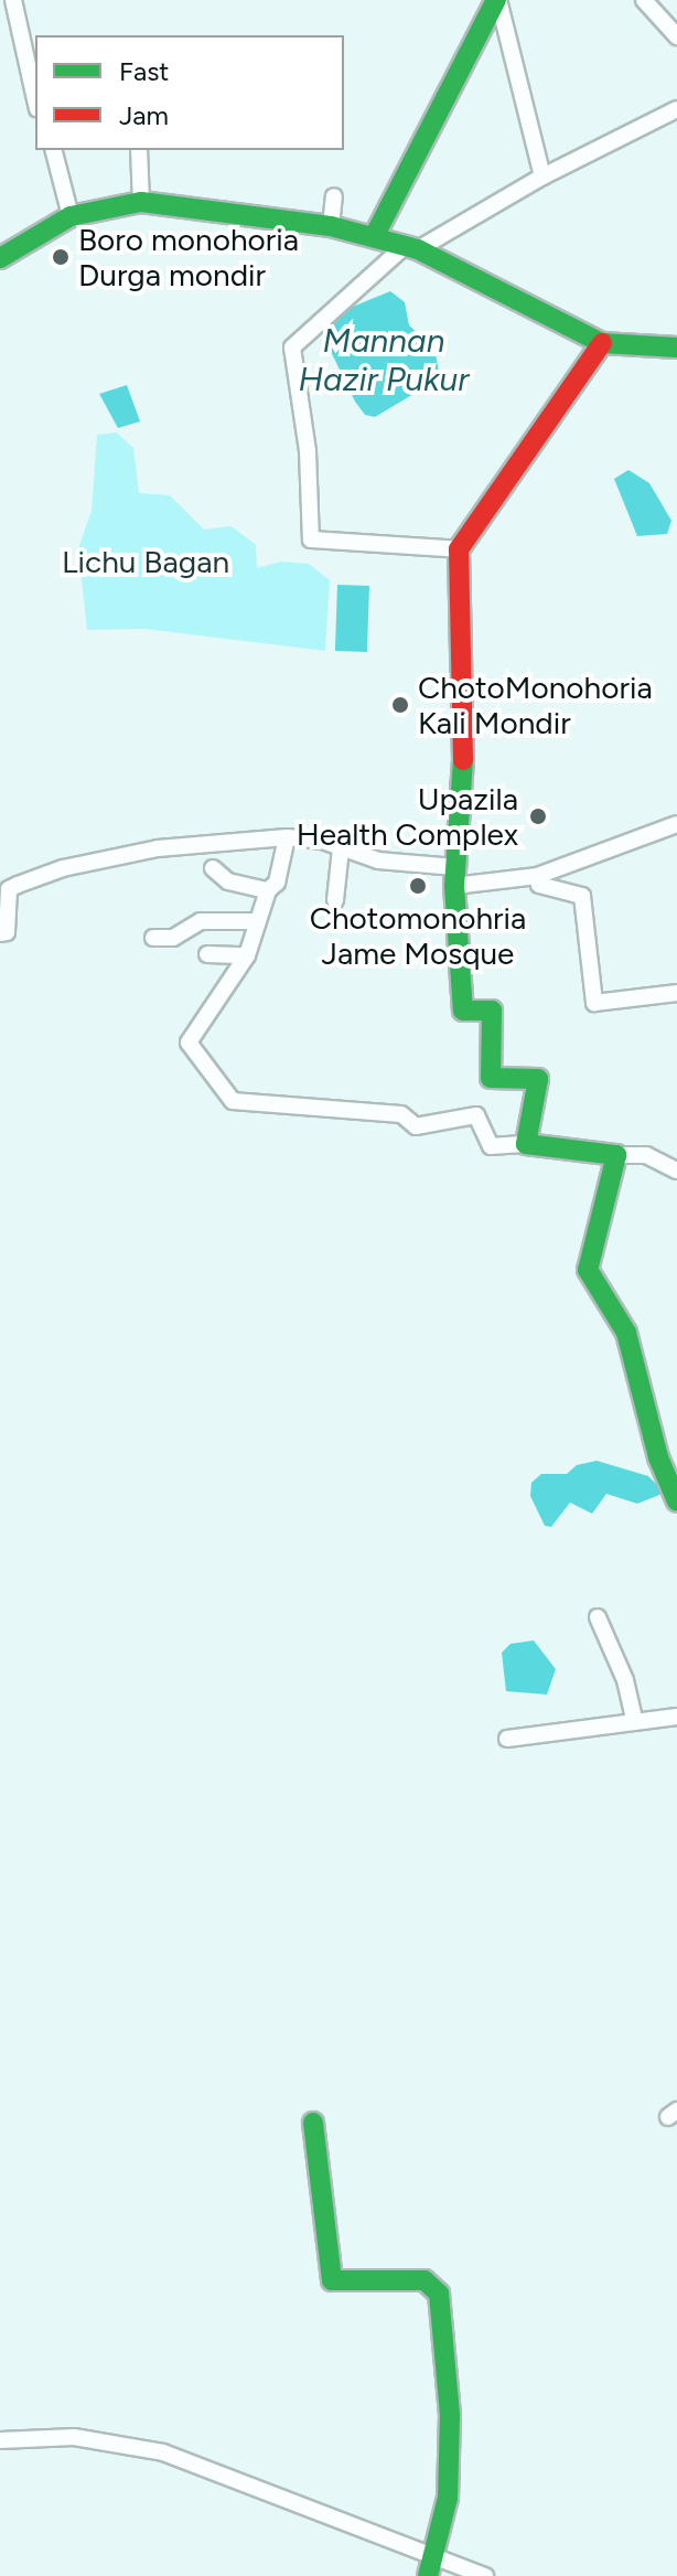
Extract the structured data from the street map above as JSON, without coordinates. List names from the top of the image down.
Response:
{
  "water": ["Mannan Hazir Pukur"],
  "parks": ["Lichu Bagan"],
  "places": [
    "Boro monohoria Durga mondir",
    "ChotoMonohoria Kali Mondir",
    "Upazila Health Complex",
    "Chotomonohria Jame Mosque"
  ],
  "legend": ["Fast", "Jam"]
}
